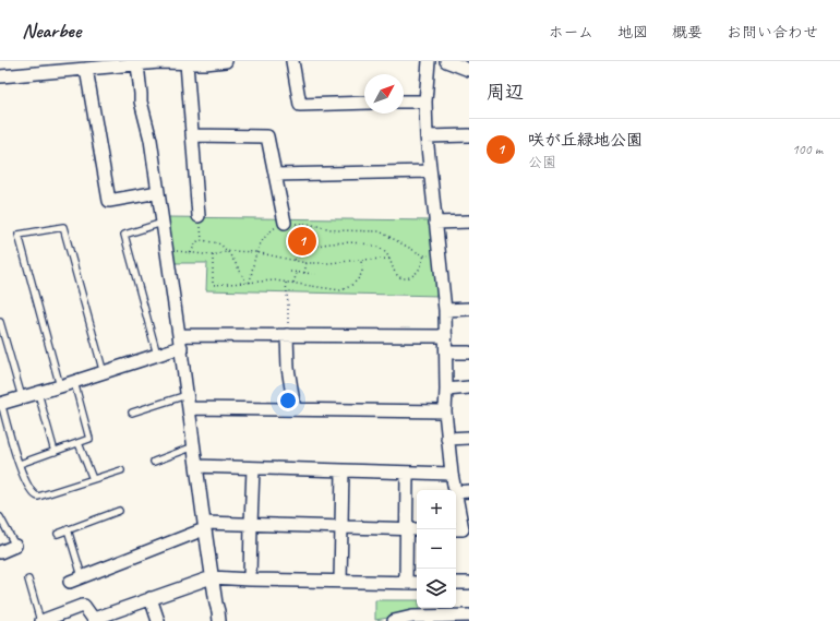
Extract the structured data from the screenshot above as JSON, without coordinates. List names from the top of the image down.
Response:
{
  "north": "top right",
  "page": {
    "header": "Nearbee",
    "nav": [
      "ホーム",
      "地図",
      "概要",
      "お問い合わせ"
    ],
    "heading": "周辺",
    "list": [
      {
        "mark": "1",
        "name": "咲が丘緑地公園",
        "note": "公園",
        "value": "100 m"
      }
    ],
    "pins": "1",
    "map_buttons": ["+", "−"]
  }
}
